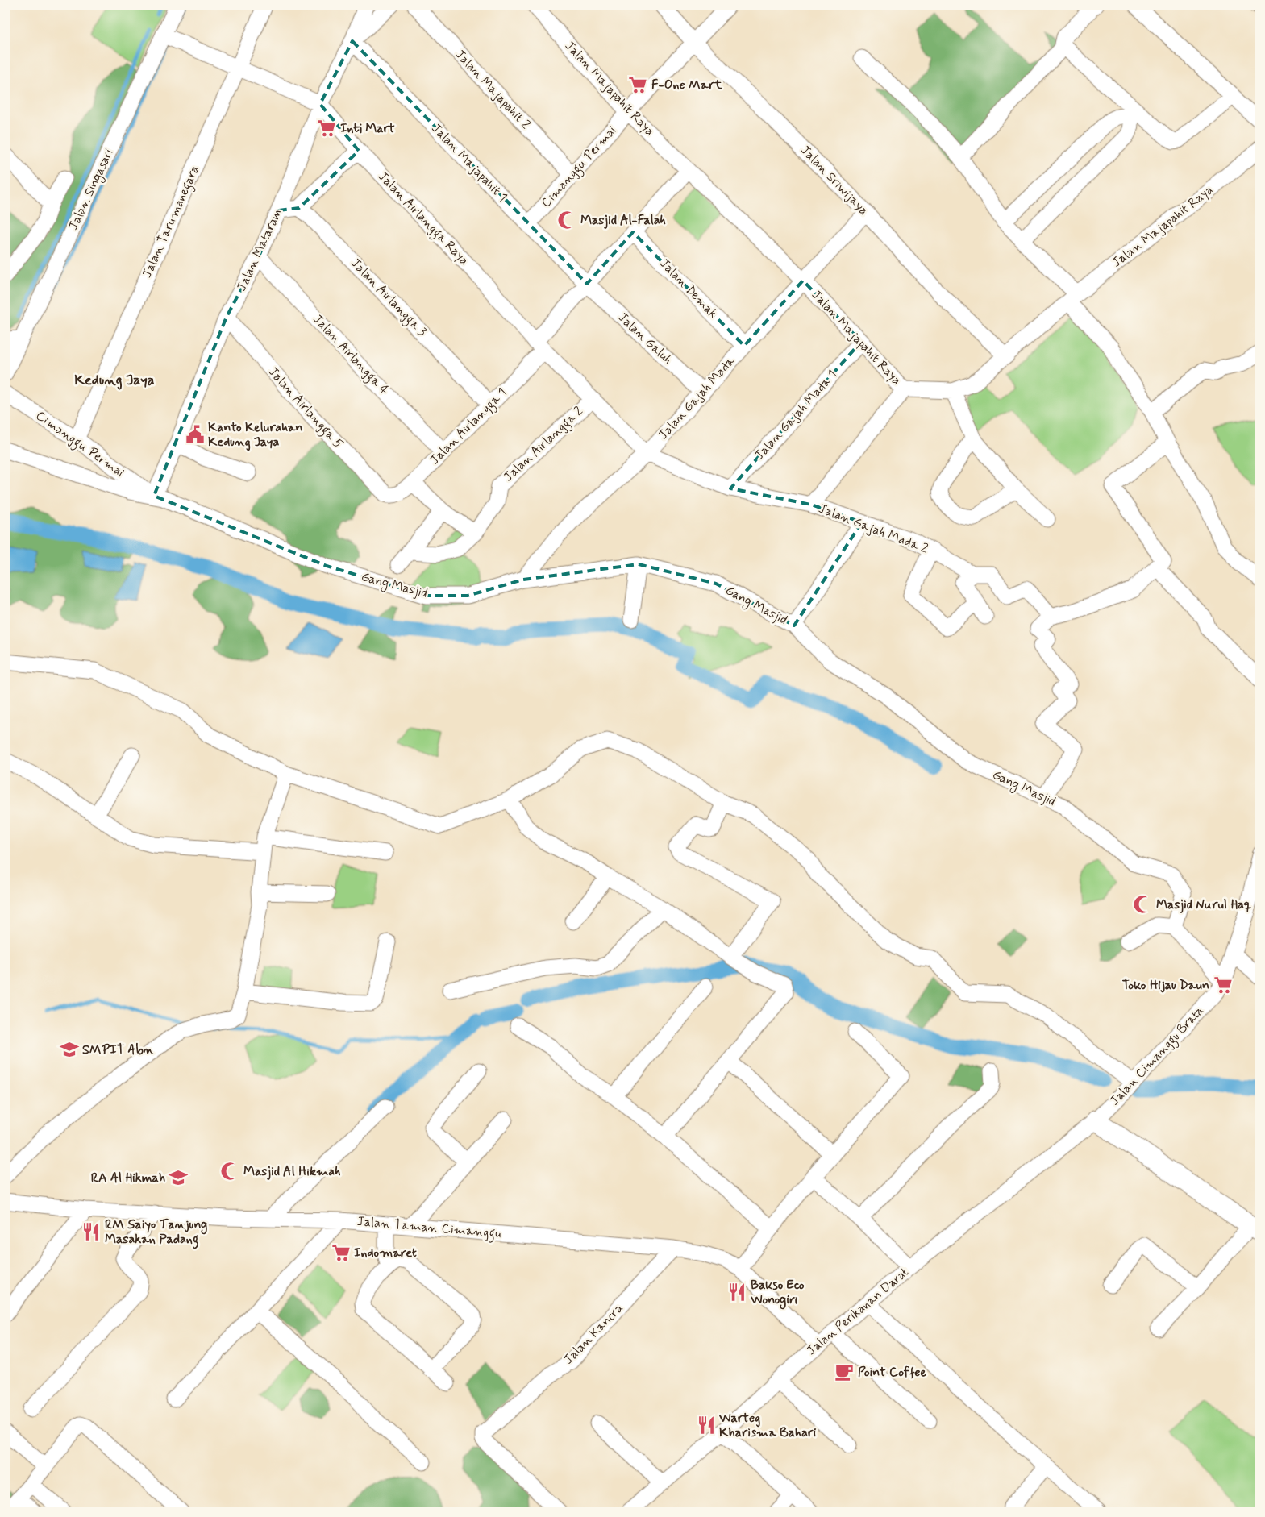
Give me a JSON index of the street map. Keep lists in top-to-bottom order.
{
  "streets": {
    "street": [
      "Jalan Majapahit Raya",
      "Jalan Majapahit 2",
      "Jalan Majapahit 1",
      "Cimanggu Permai",
      "Jalan Sriwijaya",
      "Jalan Singasari",
      "Jalan Airlangga Raya",
      "Jalan Tarumanegara",
      "Jalan Mataram",
      "Jalan Demak",
      "Jalan Airlangga 3",
      "Jalan Galuh",
      "Jalan Airlangga 4",
      "Jalan Gajah Mada",
      "Jalan Airlangga 5",
      "Jalan Gajah Mada 1",
      "Jalan Airlangga 1",
      "Jalan Airlangga 2",
      "Jalan Gajah Mada 2",
      "Gang Masjid",
      "Jalan Cimanggu Brata",
      "Jalan Taman Cimanggu",
      "Jalan Perikanan Darat",
      "Jalan Kancra"
    ]
  },
  "crossings": [
    ["Jalan Majapahit Raya", "Cimanggu Permai"],
    ["Jalan Majapahit Raya", "Jalan Sriwijaya"],
    ["Jalan Majapahit Raya", "Jalan Gajah Mada"],
    ["Jalan Majapahit Raya", "Jalan Gajah Mada 1"],
    ["Jalan Majapahit Raya", "Jalan Airlangga 1"],
    ["Jalan Majapahit Raya", "Jalan Gajah Mada 2"],
    ["Jalan Majapahit 2", "Cimanggu Permai"],
    ["Jalan Majapahit 1", "Cimanggu Permai"],
    ["Jalan Majapahit 1", "Jalan Mataram"],
    ["Jalan Majapahit 1", "Jalan Galuh"],
    ["Jalan Majapahit 1", "Jalan Airlangga 1"],
    ["Cimanggu Permai", "Jalan Sriwijaya"],
    ["Cimanggu Permai", "Jalan Tarumanegara"],
    ["Cimanggu Permai", "Jalan Mataram"],
    ["Cimanggu Permai", "Gang Masjid"],
    ["Jalan Sriwijaya", "Jalan Gajah Mada"],
    ["Jalan Singasari", "Jalan Airlangga Raya"],
    ["Jalan Airlangga Raya", "Jalan Tarumanegara"],
    ["Jalan Airlangga Raya", "Jalan Mataram"],
    ["Jalan Airlangga Raya", "Jalan Gajah Mada"],
    ["Jalan Airlangga Raya", "Jalan Airlangga 1"],
    ["Jalan Airlangga Raya", "Jalan Airlangga 2"],
    ["Jalan Airlangga Raya", "Jalan Gajah Mada 2"],
    ["Jalan Mataram", "Jalan Airlangga 4"],
    ["Jalan Mataram", "Jalan Airlangga 5"],
    ["Jalan Mataram", "Gang Masjid"],
    ["Jalan Demak", "Jalan Gajah Mada"],
    ["Jalan Demak", "Jalan Airlangga 1"],
    ["Jalan Airlangga 3", "Jalan Airlangga 1"],
    ["Jalan Galuh", "Jalan Gajah Mada"],
    ["Jalan Galuh", "Jalan Airlangga 1"],
    ["Jalan Airlangga 4", "Jalan Airlangga 1"],
    ["Jalan Gajah Mada", "Jalan Gajah Mada 2"],
    ["Jalan Gajah Mada", "Gang Masjid"],
    ["Jalan Airlangga 5", "Jalan Airlangga 1"],
    ["Jalan Gajah Mada 1", "Jalan Gajah Mada 2"],
    ["Jalan Cimanggu Brata", "Jalan Perikanan Darat"],
    ["Jalan Taman Cimanggu", "Jalan Perikanan Darat"],
    ["Jalan Taman Cimanggu", "Jalan Kancra"]
  ],
  "districts": ["Kedung Jaya"],
  "places": {
    "supermarket": [
      "F-One Mart",
      "Inti Mart",
      "Toko Hijau Daun",
      "Indomaret"
    ],
    "mosque": ["Masjid Al-Falah", "Masjid Nurul Haq", "Masjid Al Hikmah"],
    "public building": ["Kanto Kelurahan Kedung Jaya"],
    "school or university": ["SMPIT Abn", "RA Al Hikmah"],
    "restaurant": ["RM Saiyo Tanjung Masakan Padang", "Bakso Eco Wonogiri", "Warteg Kharisma Bahari"],
    "cafe": ["Point Coffee"]
  }
}
